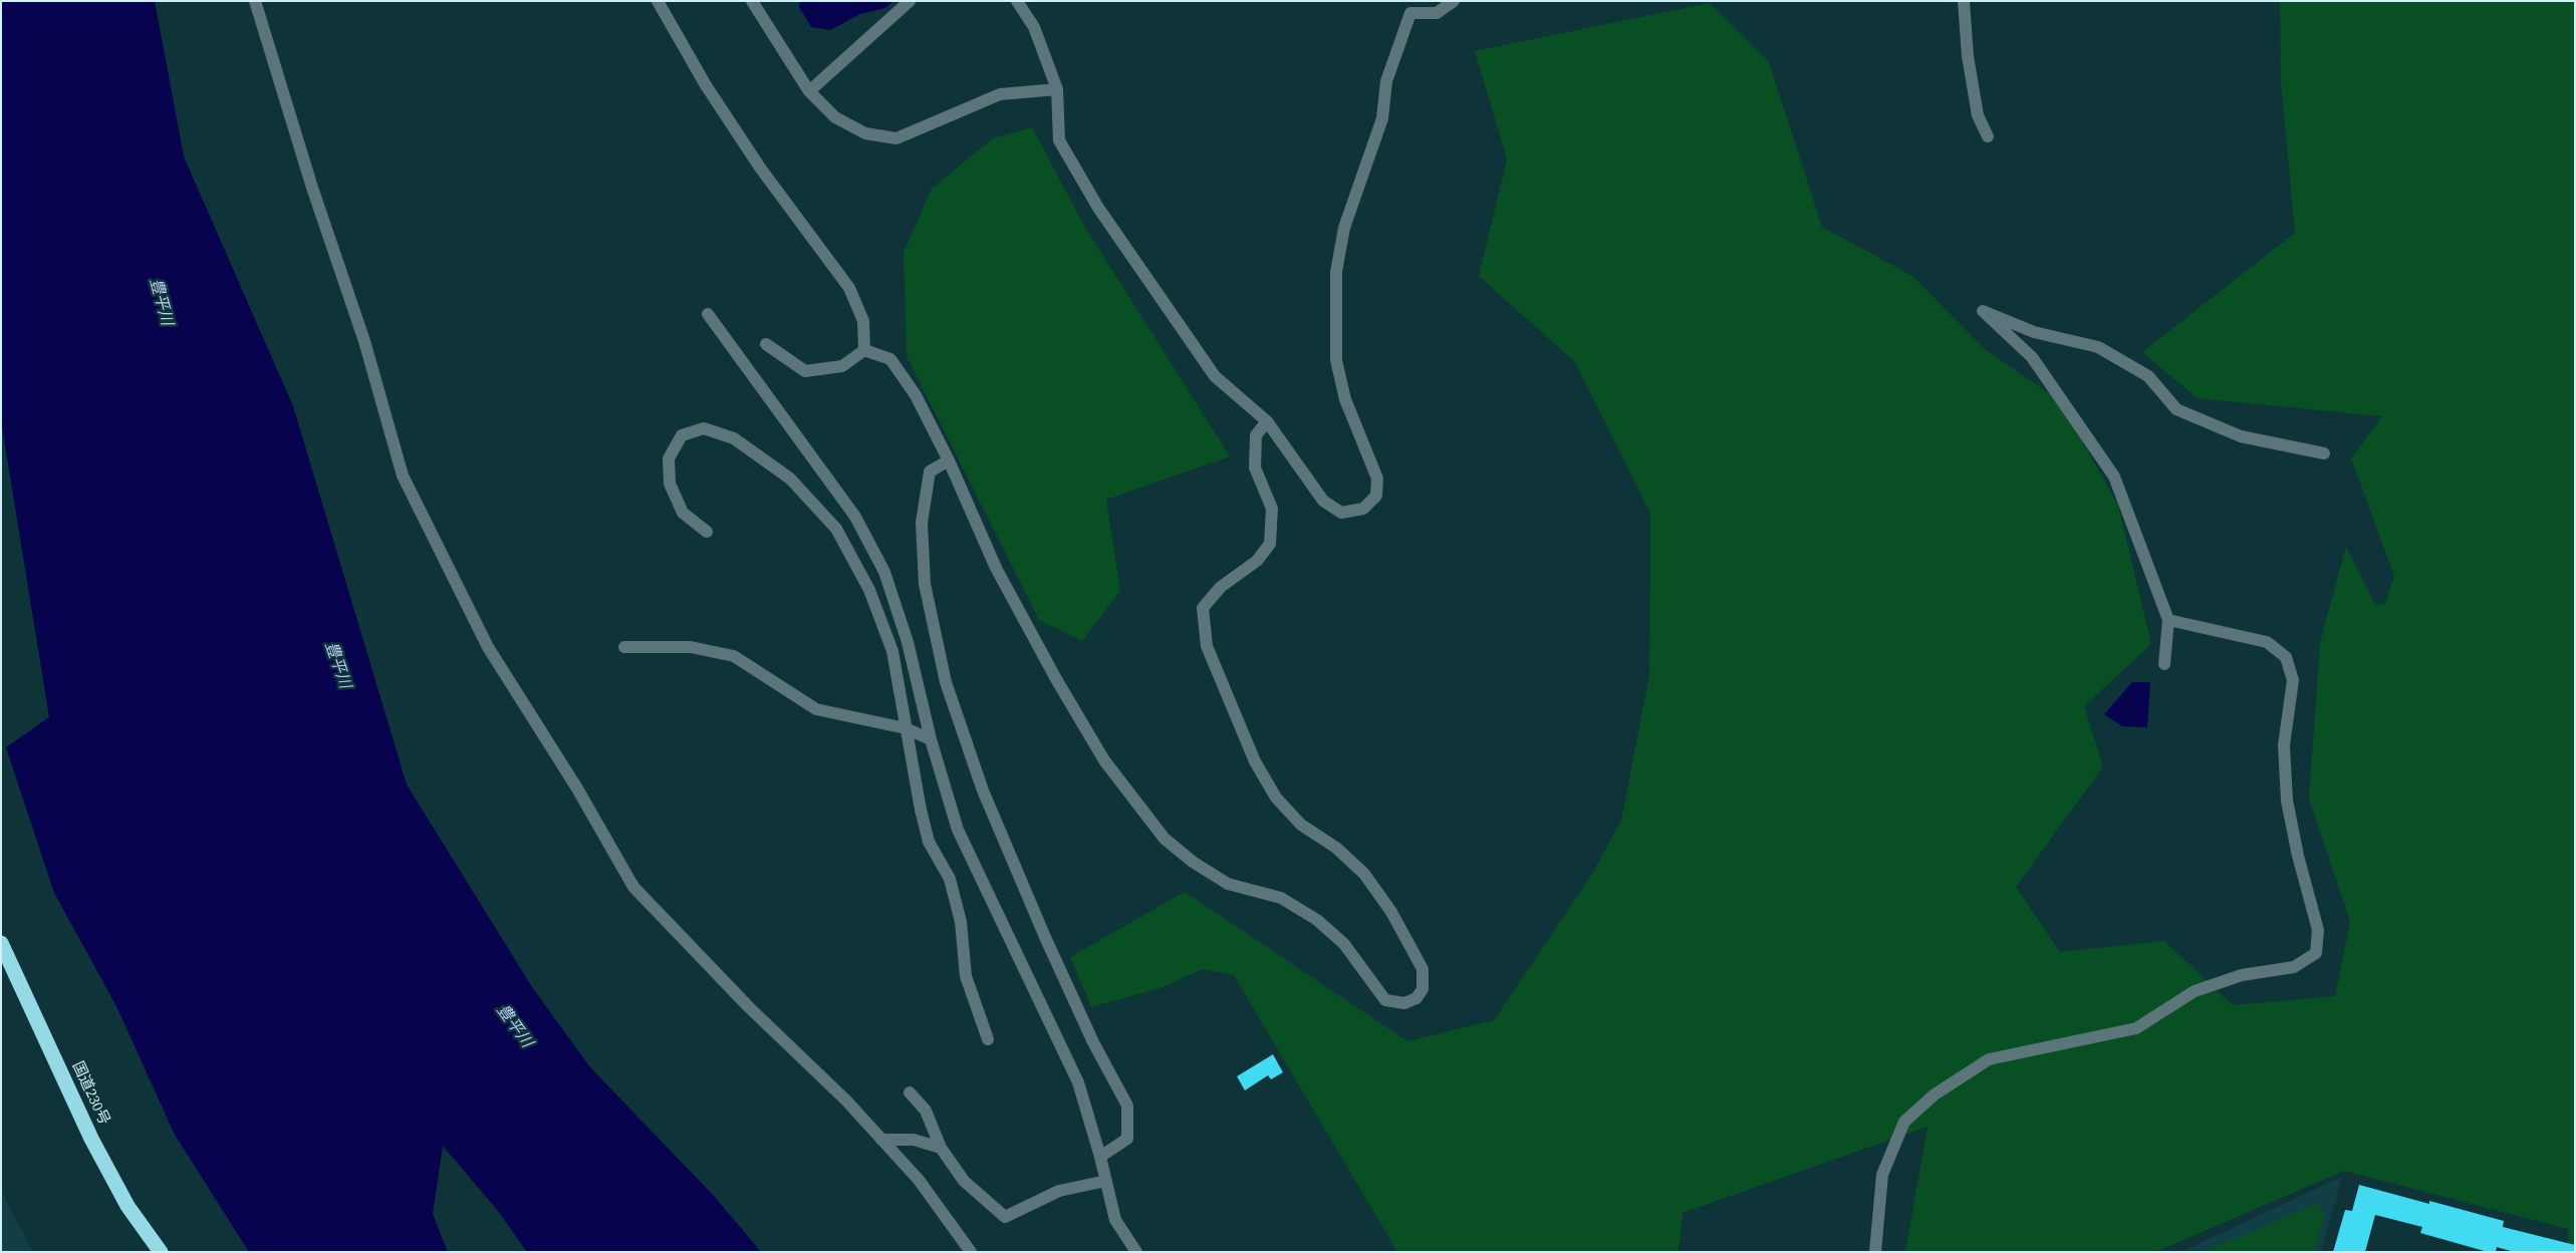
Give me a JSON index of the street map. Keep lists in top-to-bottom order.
{
  "streets": {
    "highway": ["国道230号"]
  },
  "water": ["豊平川"]
}
